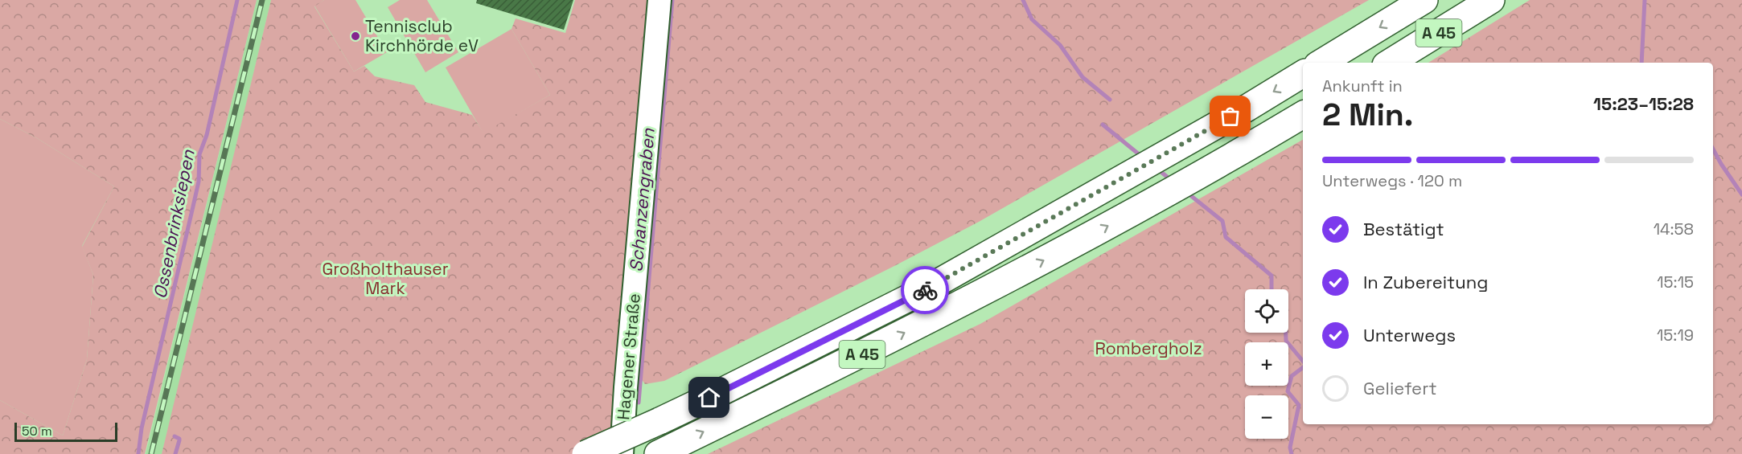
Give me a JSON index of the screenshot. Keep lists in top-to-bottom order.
{
  "streets": {
    "highway": ["A 45"],
    "main road": ["Hagener Straße"]
  },
  "water": ["Schanzengraben", "Ossenbrinksiepen"],
  "parks": ["Großholthauser Mark", "Rombergholz"],
  "places": ["Tennisclub Kirchhörde eV"],
  "scale_bar": "50 m",
  "page": {
    "heading": ["2 Min.", "Ankunft in", "15:23–15:28"],
    "bar": "Unterwegs · 120 m",
    "list": [
      ["Bestätigt", "14:58"],
      ["In Zubereitung", "15:15"],
      ["Unterwegs", "15:19"],
      "Geliefert"
    ],
    "map_buttons": ["+", "−"],
    "scale": "50 m"
  }
}
